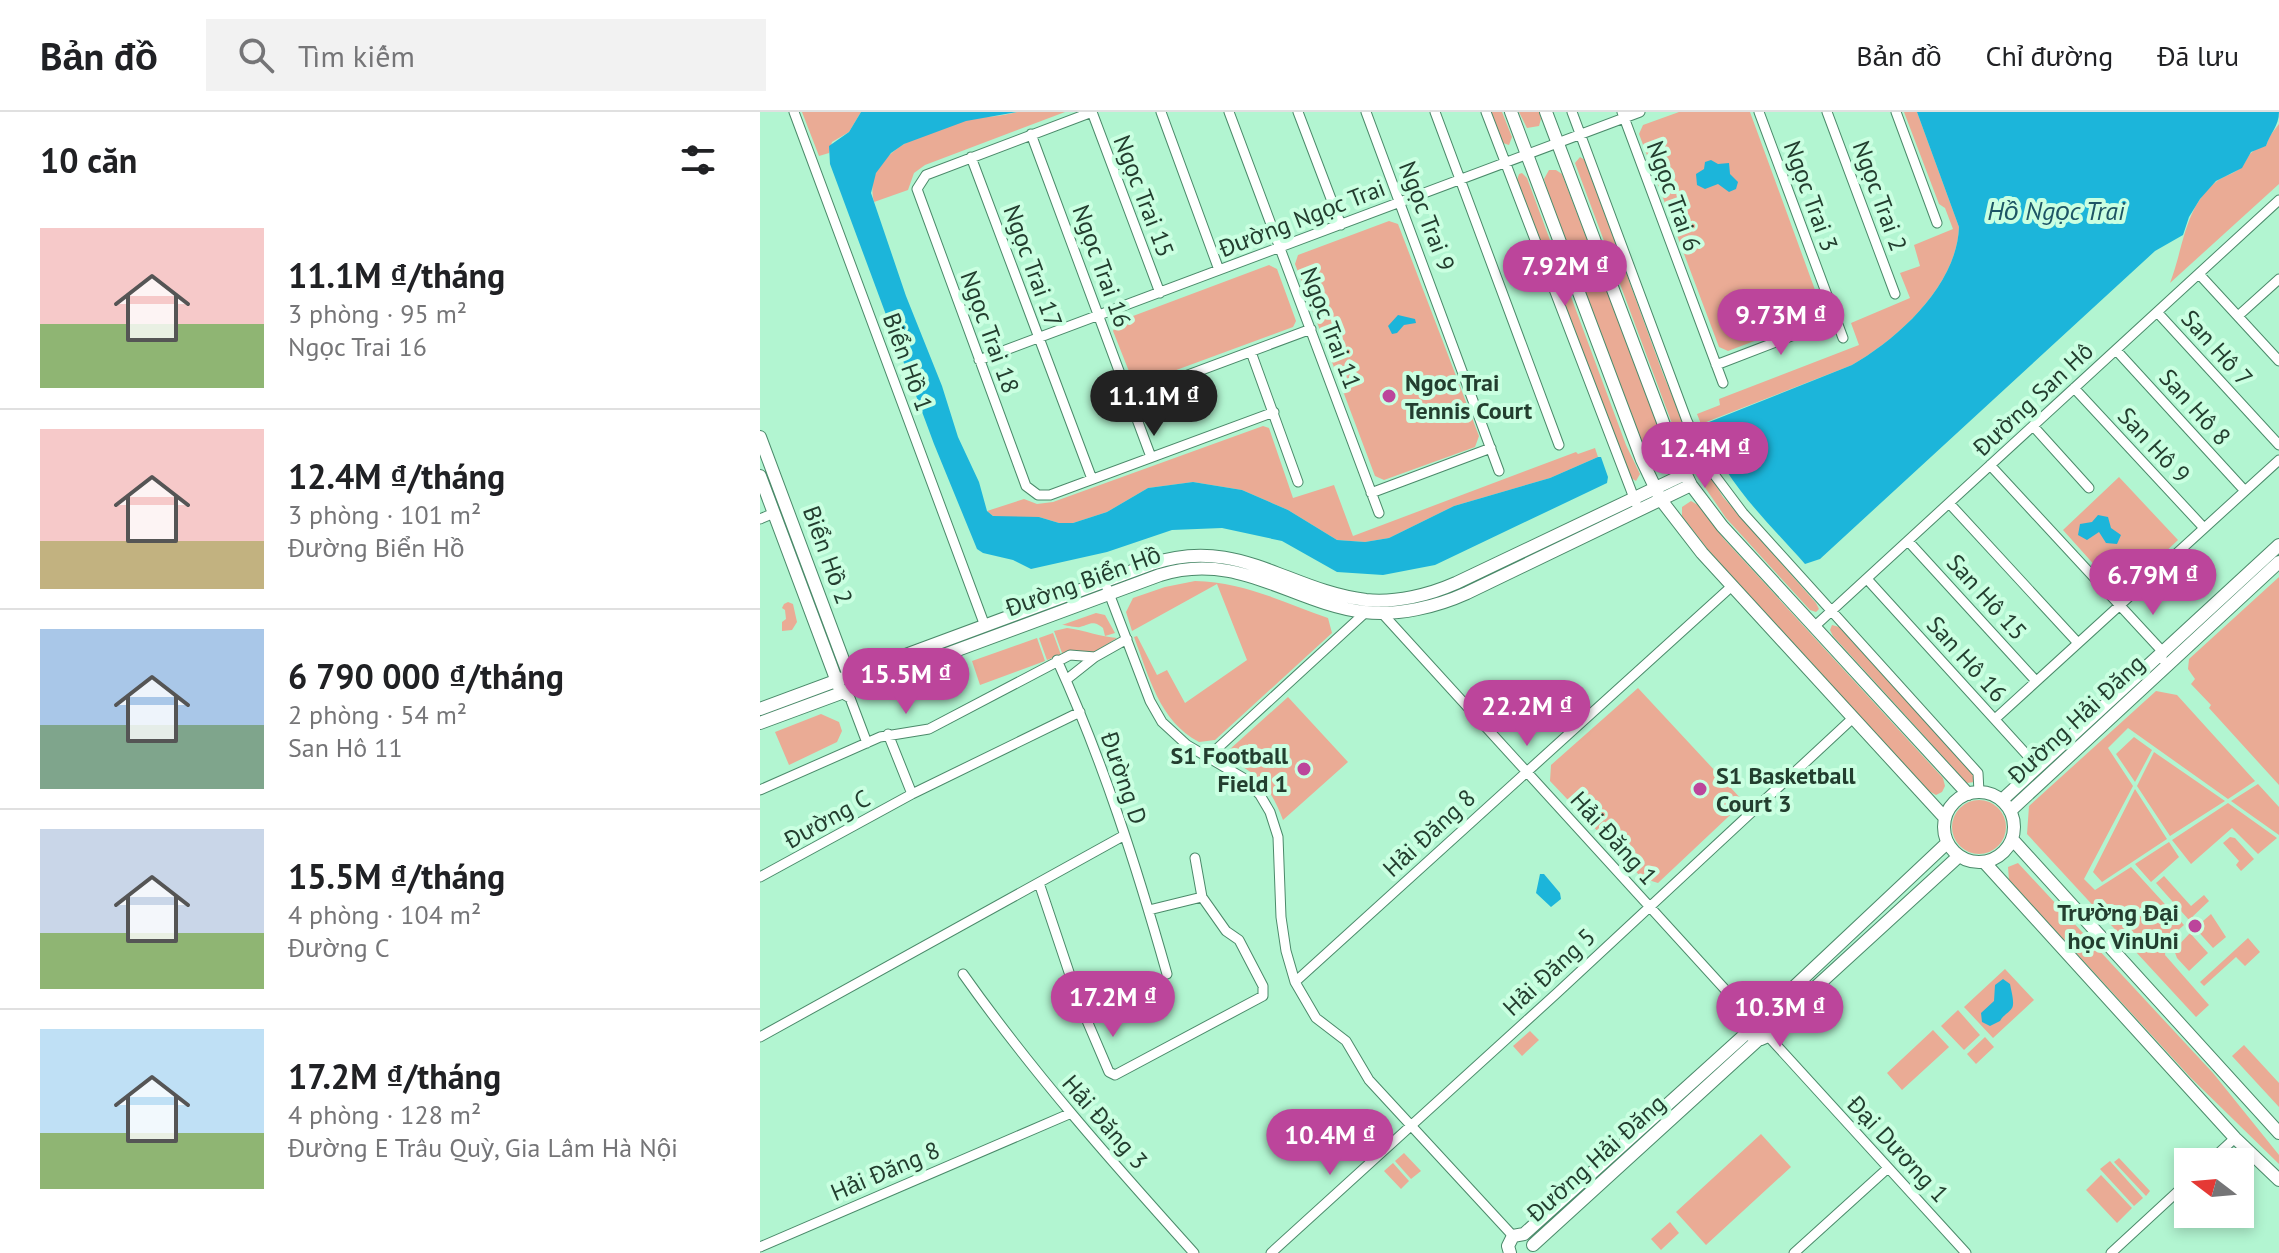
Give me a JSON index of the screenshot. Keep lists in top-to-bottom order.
{
  "streets": {
    "street": [
      "Ngọc Trai 15",
      "Ngọc Trai 6",
      "Ngọc Trai 3",
      "Ngọc Trai 2",
      "Ngọc Trai 9",
      "Đường Ngọc Trai",
      "Ngọc Trai 17",
      "Ngọc Trai 16",
      "Ngọc Trai 11",
      "Ngọc Trai 18",
      "San Hô 7",
      "Biển Hồ 1",
      "Đường San Hô",
      "San Hô 8",
      "San Hô 9",
      "Biển Hồ 2",
      "Đường Biển Hồ",
      "San Hô 15",
      "San Hô 16",
      "Đường Hải Đăng",
      "Đường D",
      "Đường C",
      "Hải Đăng 8",
      "Hải Đăng 1",
      "Hải Đăng 5",
      "Hải Đăng 3",
      "Đại Dương 1"
    ]
  },
  "crossings": [
    ["Ngọc Trai 15", "Đường Ngọc Trai"],
    ["Ngọc Trai 6", "Đường Ngọc Trai"],
    ["Ngọc Trai 9", "Đường Ngọc Trai"],
    ["Đường Ngọc Trai", "Ngọc Trai 17"],
    ["Đường Ngọc Trai", "Ngọc Trai 16"],
    ["Đường Ngọc Trai", "Ngọc Trai 11"],
    ["Đường Ngọc Trai", "Ngọc Trai 18"],
    ["Ngọc Trai 17", "Ngọc Trai 18"],
    ["San Hô 7", "Đường San Hô"],
    ["Biển Hồ 1", "Đường Biển Hồ"],
    ["Đường San Hô", "San Hô 8"],
    ["Đường San Hô", "San Hô 9"],
    ["Đường San Hô", "San Hô 15"],
    ["Đường San Hô", "San Hô 16"],
    ["Biển Hồ 2", "Đường Biển Hồ"],
    ["Đường Biển Hồ", "Hải Đăng 1"],
    ["San Hô 16", "Đường Hải Đăng"],
    ["Đường Hải Đăng", "Hải Đăng 1"],
    ["Đường Hải Đăng", "Đại Dương 1"],
    ["Đường D", "Đường C"],
    ["Hải Đăng 8", "Hải Đăng 1"],
    ["Hải Đăng 8", "Hải Đăng 3"],
    ["Hải Đăng 1", "Hải Đăng 5"],
    ["Hải Đăng 1", "Đại Dương 1"]
  ],
  "water": ["Hồ Ngọc Trai"],
  "places": [
    "Ngoc Trai Tennis Court",
    "S1 Football Field 1",
    "S1 Basketball Court 3",
    "Trường Đại học VinUni"
  ],
  "north": "left",
  "page": {
    "header": "Bản đồ",
    "search": "Tìm kiếm",
    "nav": ["Bản đồ", "Chỉ đường", "Đã lưu"],
    "heading": "10 căn",
    "list": [
      {
        "name": "11.1M ₫/tháng",
        "note": "3 phòng · 95 m² · Ngọc Trai 16"
      },
      {
        "name": "12.4M ₫/tháng",
        "note": "3 phòng · 101 m² · Đường Biển Hồ"
      },
      {
        "name": "6 790 000 ₫/tháng",
        "note": "2 phòng · 54 m² · San Hô 11"
      },
      {
        "name": "15.5M ₫/tháng",
        "note": "4 phòng · 104 m² · Đường C"
      },
      {
        "name": "17.2M ₫/tháng",
        "note": "4 phòng · 128 m² · Đường E Trâu Quỳ, Gia Lâm Hà Nội"
      }
    ],
    "price": [
      "7.92M ₫",
      "9.73M ₫",
      "11.1M ₫",
      "12.4M ₫",
      "6.79M ₫",
      "15.5M ₫",
      "22.2M ₫",
      "17.2M ₫",
      "10.3M ₫",
      "10.4M ₫"
    ]
  }
}
